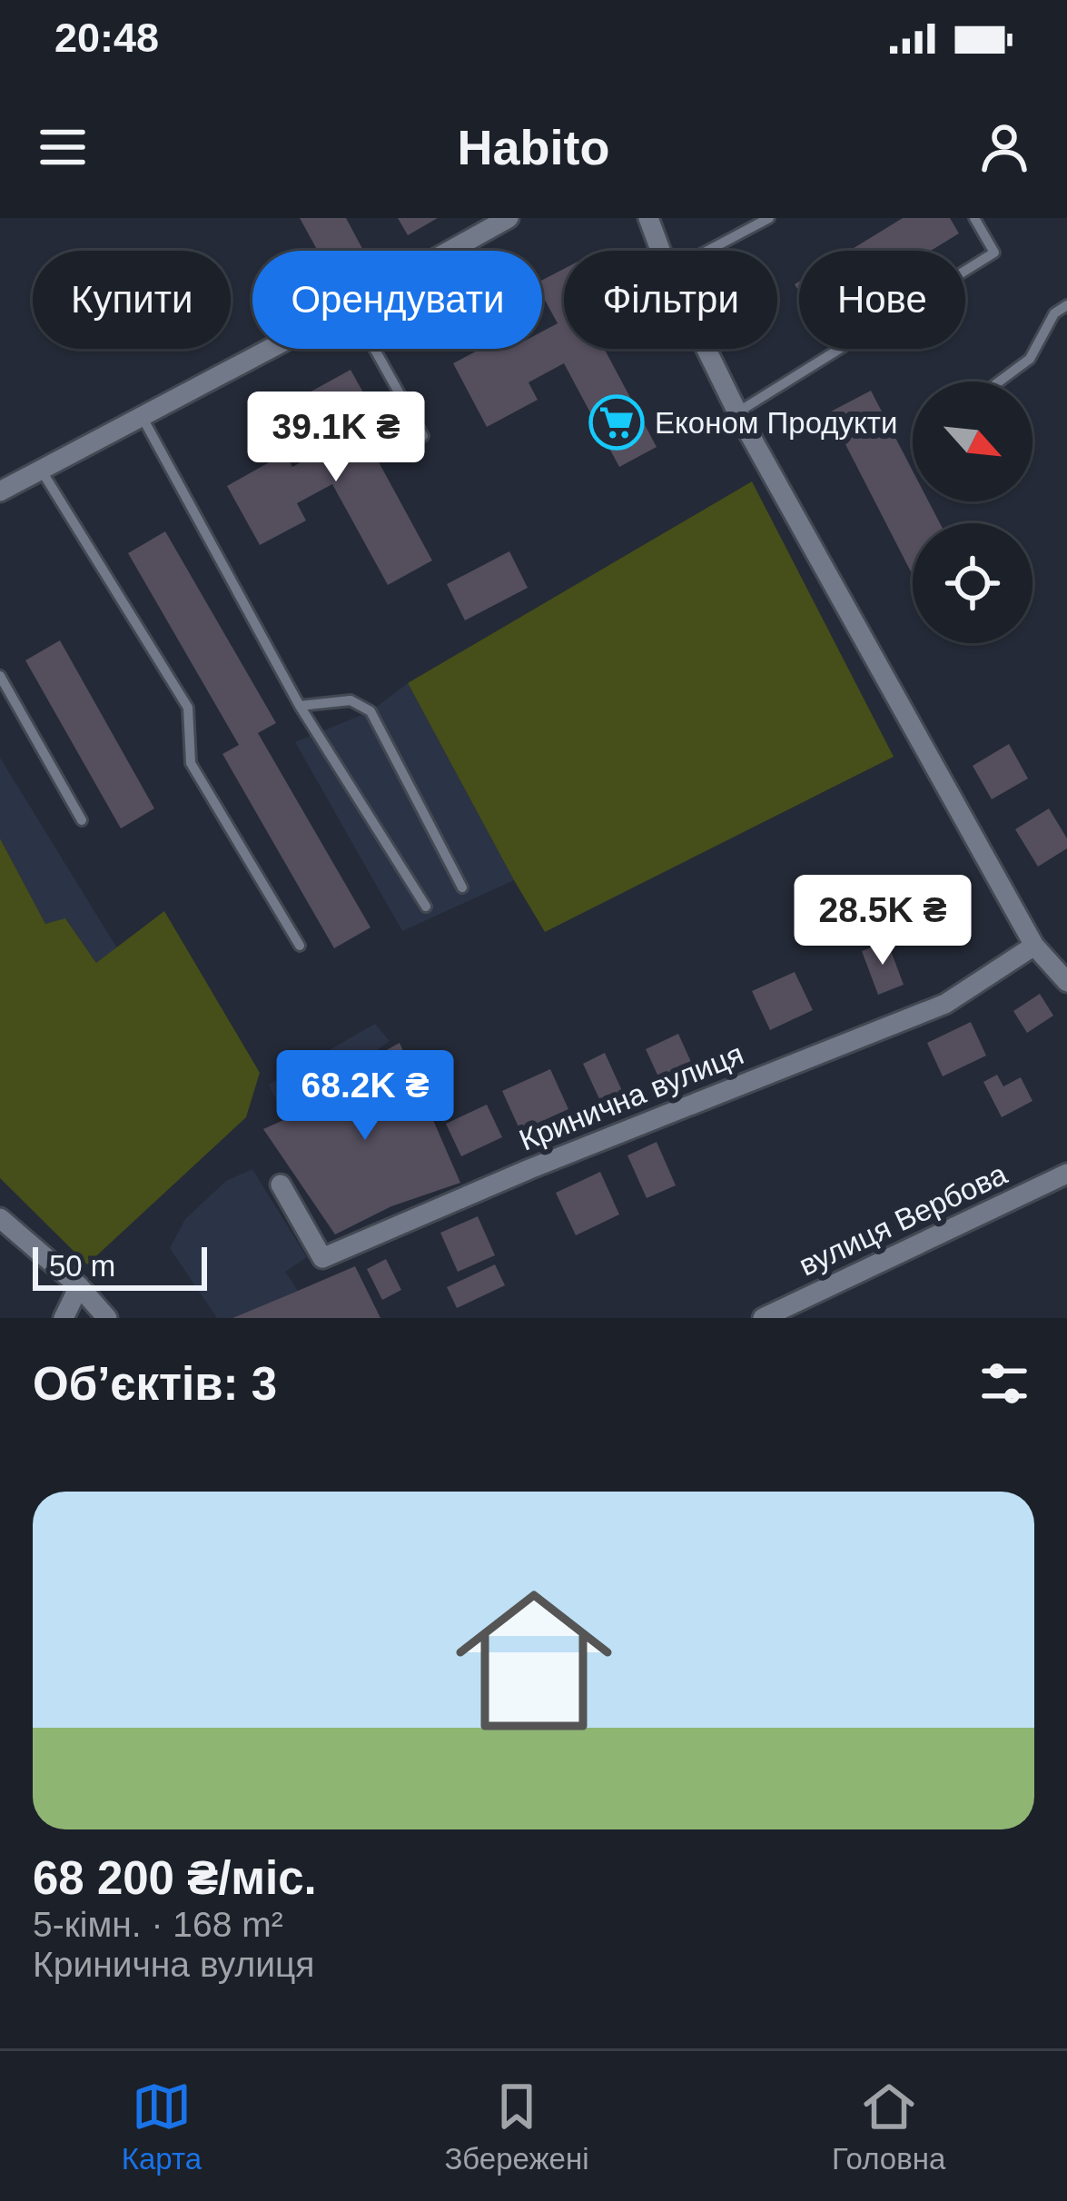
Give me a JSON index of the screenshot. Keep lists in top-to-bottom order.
{
  "streets": {
    "street": ["Кринична вулиця", "вулиця Вербова"]
  },
  "places": {
    "supermarket": ["Економ Продукти"]
  },
  "scale_bar": "50 m",
  "north": "bottom right",
  "page": {
    "status": "20:48",
    "header": "Habito",
    "chip": [
      "Купити",
      "Орендувати",
      "Фільтри",
      "Нове"
    ],
    "price": ["39.1K ₴", "28.5K ₴", "68.2K ₴"],
    "scale": "50 m",
    "heading": "Об’єктів: 3",
    "list": [
      {
        "name": "68 200 ₴/міс.",
        "note": "5-кімн. · 168 m² · Кринична вулиця"
      }
    ],
    "tabs": ["Карта", "Збережені", "Головна"]
  }
}
